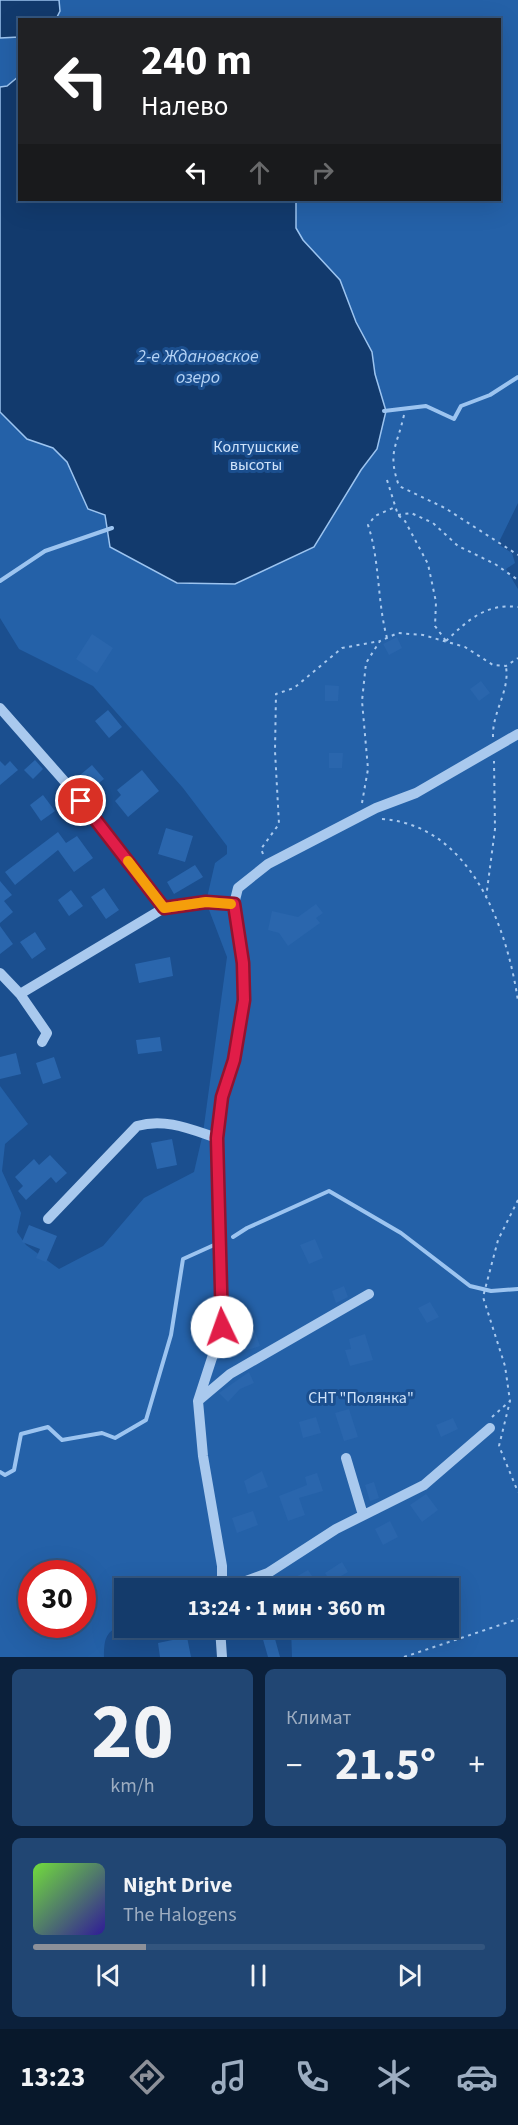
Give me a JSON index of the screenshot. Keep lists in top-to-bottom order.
{
  "water": ["2-е Ждановское озеро"],
  "parks": ["Колтушские высоты", "СНТ \"Полянка\""],
  "page": {
    "turn": ["240 m", "Налево"],
    "limit": "30",
    "trip": "13:24 · 1 мин · 360 m",
    "tile": [
      ["20", "km/h"],
      "Климат"
    ],
    "heat": ["−", "21.5°", "+"],
    "song": ["Night Drive", "The Halogens"],
    "tabs": "13:23"
  }
}
